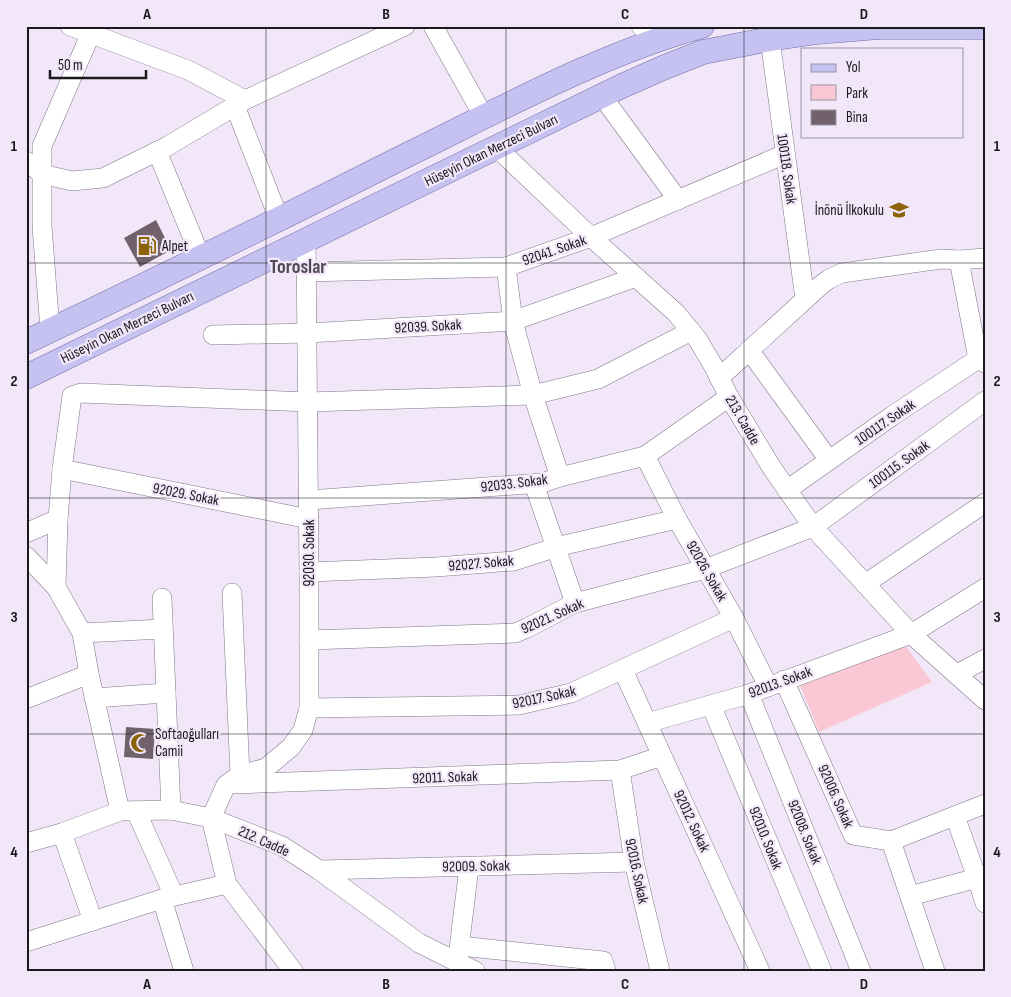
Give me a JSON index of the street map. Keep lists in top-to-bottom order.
{
  "streets": {
    "main road": ["Hüseyin Okan Merzeci Bulvarı"],
    "street": [
      "100118. Sokak",
      "92041. Sokak",
      "92039. Sokak",
      "213. Cadde",
      "100117. Sokak",
      "100115. Sokak",
      "92033. Sokak",
      "92029. Sokak",
      "92030. Sokak",
      "92027. Sokak",
      "92026. Sokak",
      "92021. Sokak",
      "92013. Sokak",
      "92017. Sokak",
      "92011. Sokak",
      "92006. Sokak",
      "92012. Sokak",
      "92008. Sokak",
      "92010. Sokak",
      "212. Cadde",
      "92009. Sokak",
      "92016. Sokak"
    ]
  },
  "crossings": [
    ["Hüseyin Okan Merzeci Bulvarı", "100118. Sokak"],
    ["Hüseyin Okan Merzeci Bulvarı", "213. Cadde"],
    ["Hüseyin Okan Merzeci Bulvarı", "92030. Sokak"],
    ["100118. Sokak", "92041. Sokak"],
    ["92041. Sokak", "213. Cadde"],
    ["92041. Sokak", "92030. Sokak"],
    ["92039. Sokak", "213. Cadde"],
    ["92039. Sokak", "92030. Sokak"],
    ["213. Cadde", "100117. Sokak"],
    ["213. Cadde", "100115. Sokak"],
    ["213. Cadde", "92033. Sokak"],
    ["213. Cadde", "92021. Sokak"],
    ["213. Cadde", "92013. Sokak"],
    ["100115. Sokak", "92021. Sokak"],
    ["92033. Sokak", "92030. Sokak"],
    ["92033. Sokak", "92026. Sokak"],
    ["92029. Sokak", "92030. Sokak"],
    ["92030. Sokak", "92027. Sokak"],
    ["92030. Sokak", "92021. Sokak"],
    ["92030. Sokak", "92017. Sokak"],
    ["92030. Sokak", "92011. Sokak"],
    ["92027. Sokak", "92026. Sokak"],
    ["92026. Sokak", "92021. Sokak"],
    ["92026. Sokak", "92013. Sokak"],
    ["92026. Sokak", "92017. Sokak"],
    ["92026. Sokak", "92006. Sokak"],
    ["92013. Sokak", "92006. Sokak"],
    ["92013. Sokak", "92012. Sokak"],
    ["92013. Sokak", "92008. Sokak"],
    ["92013. Sokak", "92010. Sokak"],
    ["92017. Sokak", "92012. Sokak"],
    ["92011. Sokak", "92012. Sokak"],
    ["92011. Sokak", "92016. Sokak"],
    ["212. Cadde", "92009. Sokak"],
    ["92009. Sokak", "92016. Sokak"]
  ],
  "districts": ["Toroslar"],
  "places": {
    "school or university": ["İnönü İlkokulu"],
    "fuel station": ["Alpet"],
    "mosque": ["Softaoğulları Camii"]
  },
  "legend": ["Yol", "Park", "Bina"],
  "scale_bar": "50 m",
  "grid": {
    "columns": [
      "A",
      "B",
      "C",
      "D"
    ],
    "rows": [
      "1",
      "2",
      "3",
      "4"
    ]
  }
}
